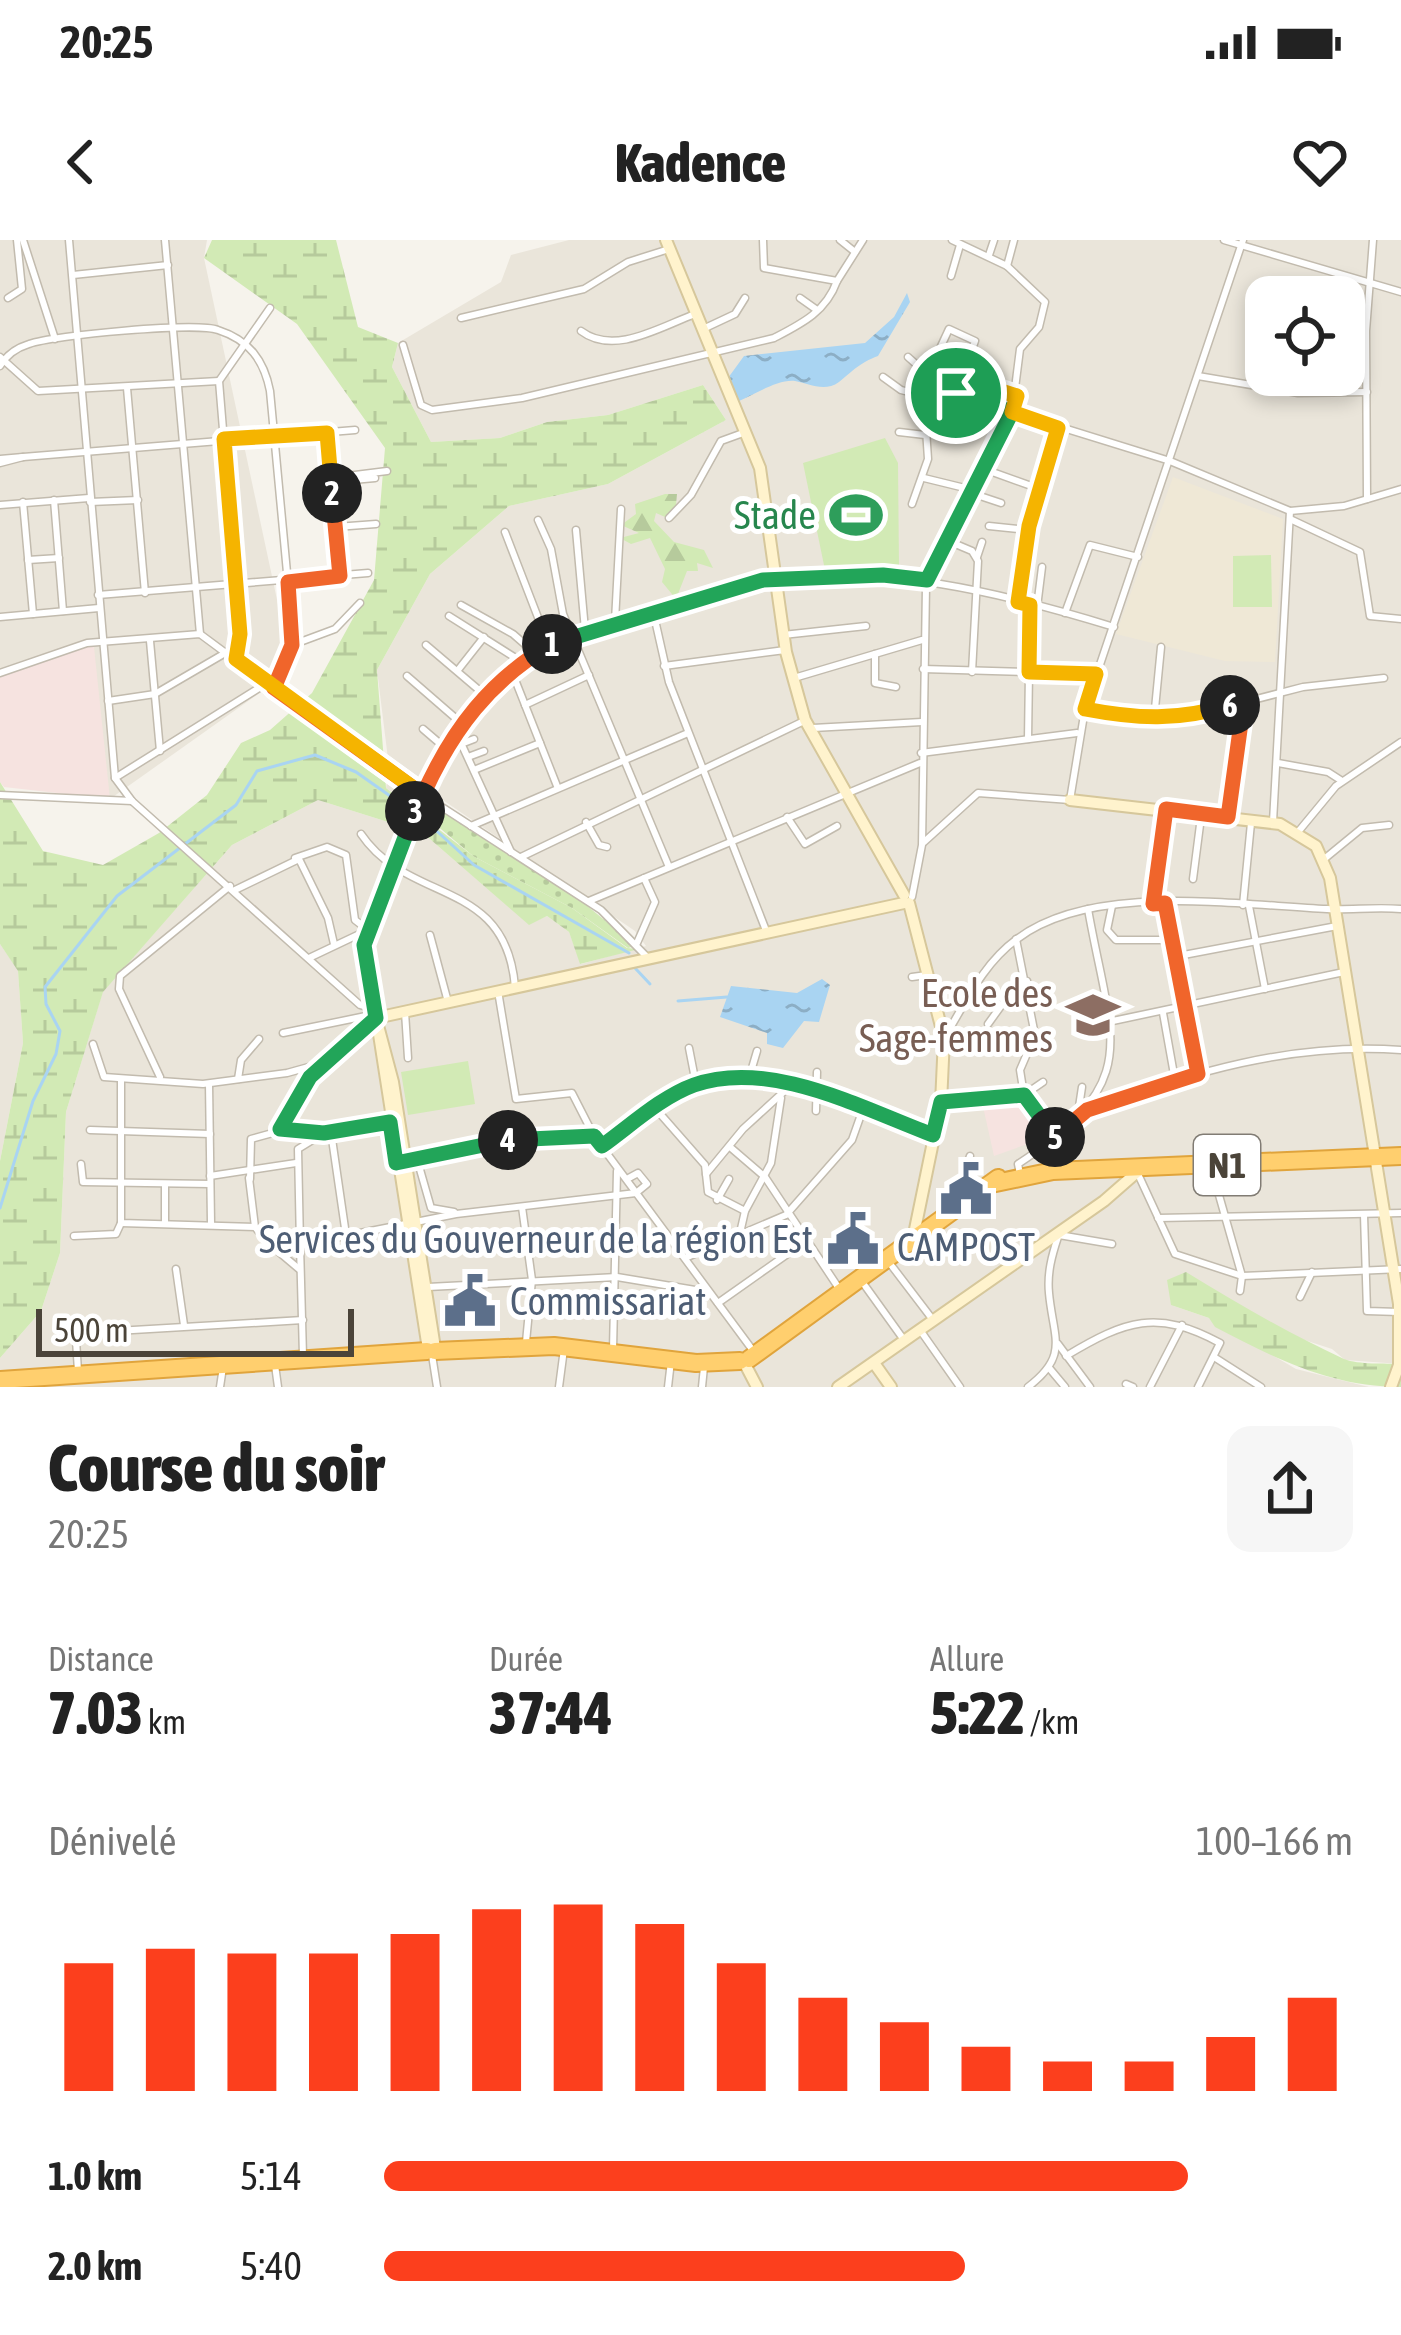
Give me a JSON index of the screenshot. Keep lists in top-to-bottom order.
{
  "streets": {
    "highway": ["N1"]
  },
  "places": {
    "sports": ["Stade"],
    "school or university": ["Ecole des Sage-femmes"],
    "public building": ["CAMPOST", "Services du Gouverneur de la région Est", "Commissariat"]
  },
  "scale_bar": "500 m",
  "page": {
    "status": "20:25",
    "header": "Kadence",
    "pins": [
      "2",
      "1",
      "6",
      "3",
      "5",
      "4"
    ],
    "scale": "500 m",
    "heading": ["Course du soir", "20:25"],
    "stats": [
      ["Distance", "7.03 km"],
      ["Durée", "37:44"],
      ["Allure", "5:22 /km"]
    ],
    "chart": ["Dénivelé", "100–166 m"],
    "list": [
      {
        "name": "1.0 km",
        "note": "5:14"
      },
      {
        "name": "2.0 km",
        "note": "5:40"
      }
    ]
  }
}
